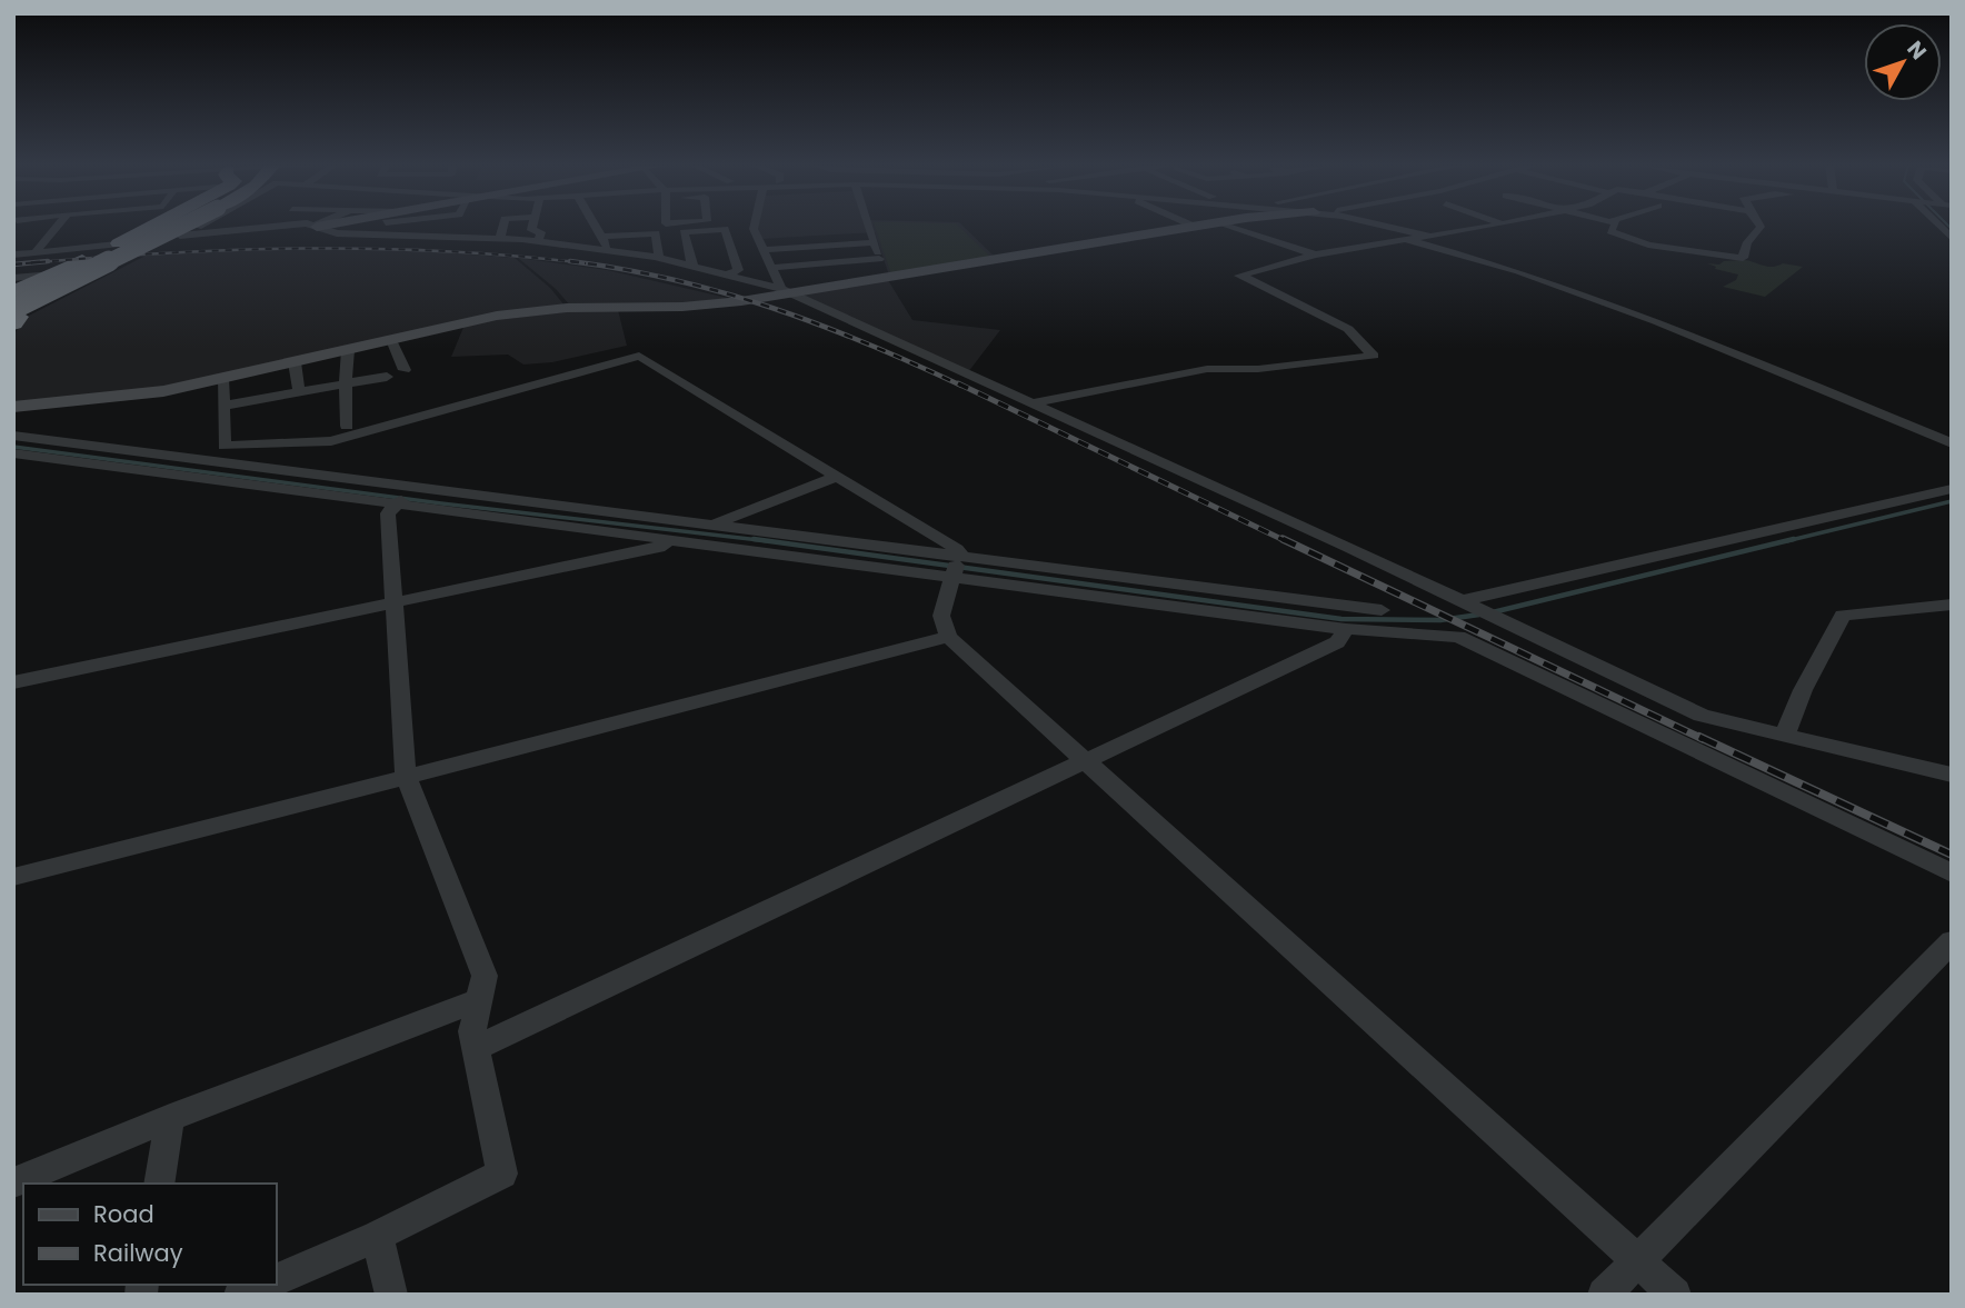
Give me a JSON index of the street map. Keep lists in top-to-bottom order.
{
  "legend": ["Road", "Railway"],
  "north": "top right"
}
